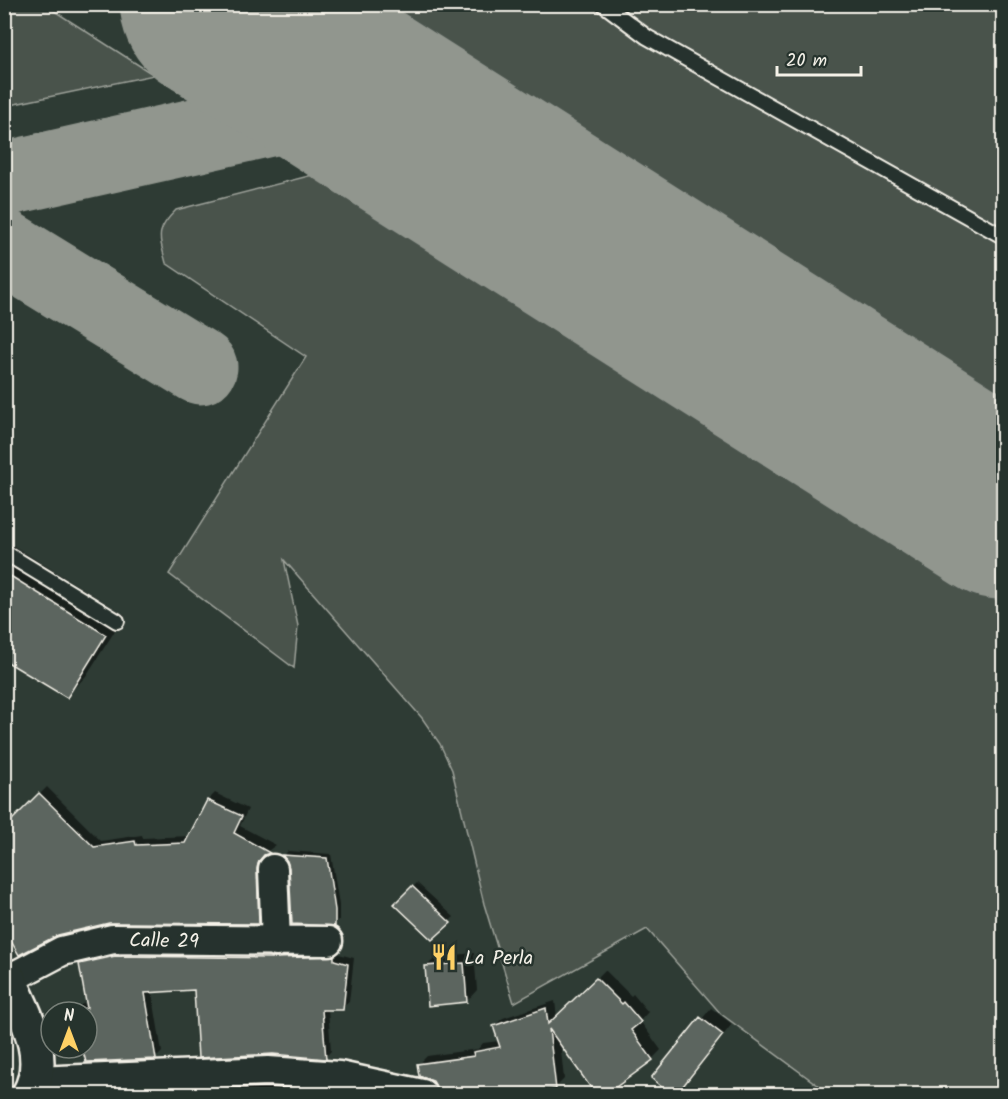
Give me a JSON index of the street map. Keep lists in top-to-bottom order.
{
  "streets": {
    "street": ["Calle 29"]
  },
  "places": {
    "restaurant": ["La Perla"]
  },
  "scale_bar": "20 m",
  "north": "top"
}
